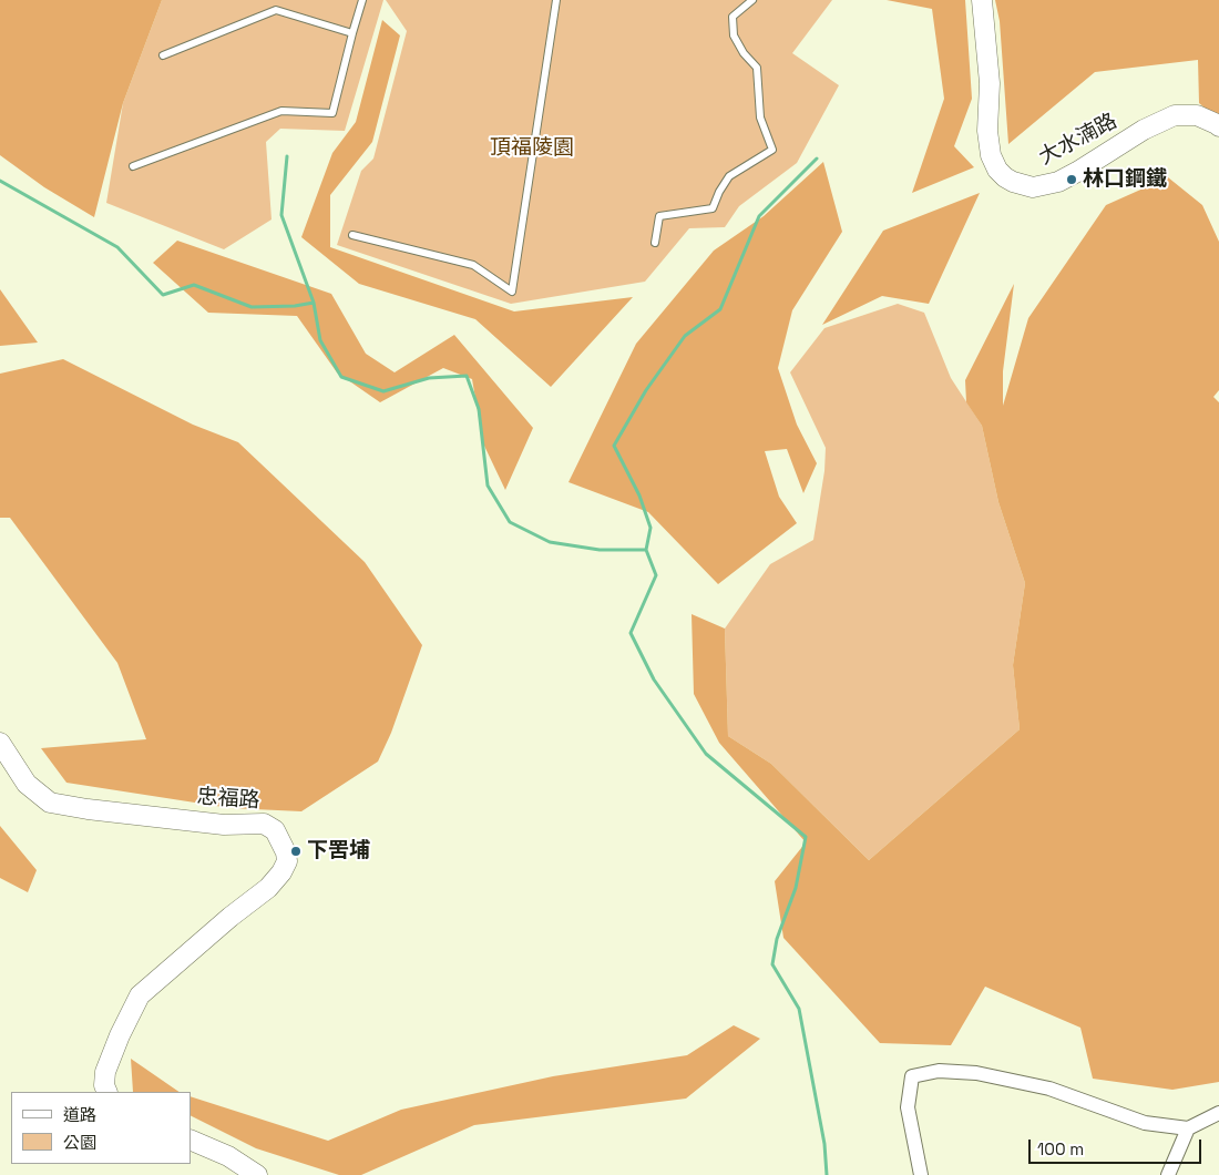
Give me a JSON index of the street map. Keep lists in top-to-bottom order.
{
  "streets": {
    "street": ["大水湳路", "忠福路"]
  },
  "parks": ["頂福陵園"],
  "places": ["林口鋼鐵", "下罟埔"],
  "legend": ["道路", "公園"],
  "scale_bar": "100 m"
}
